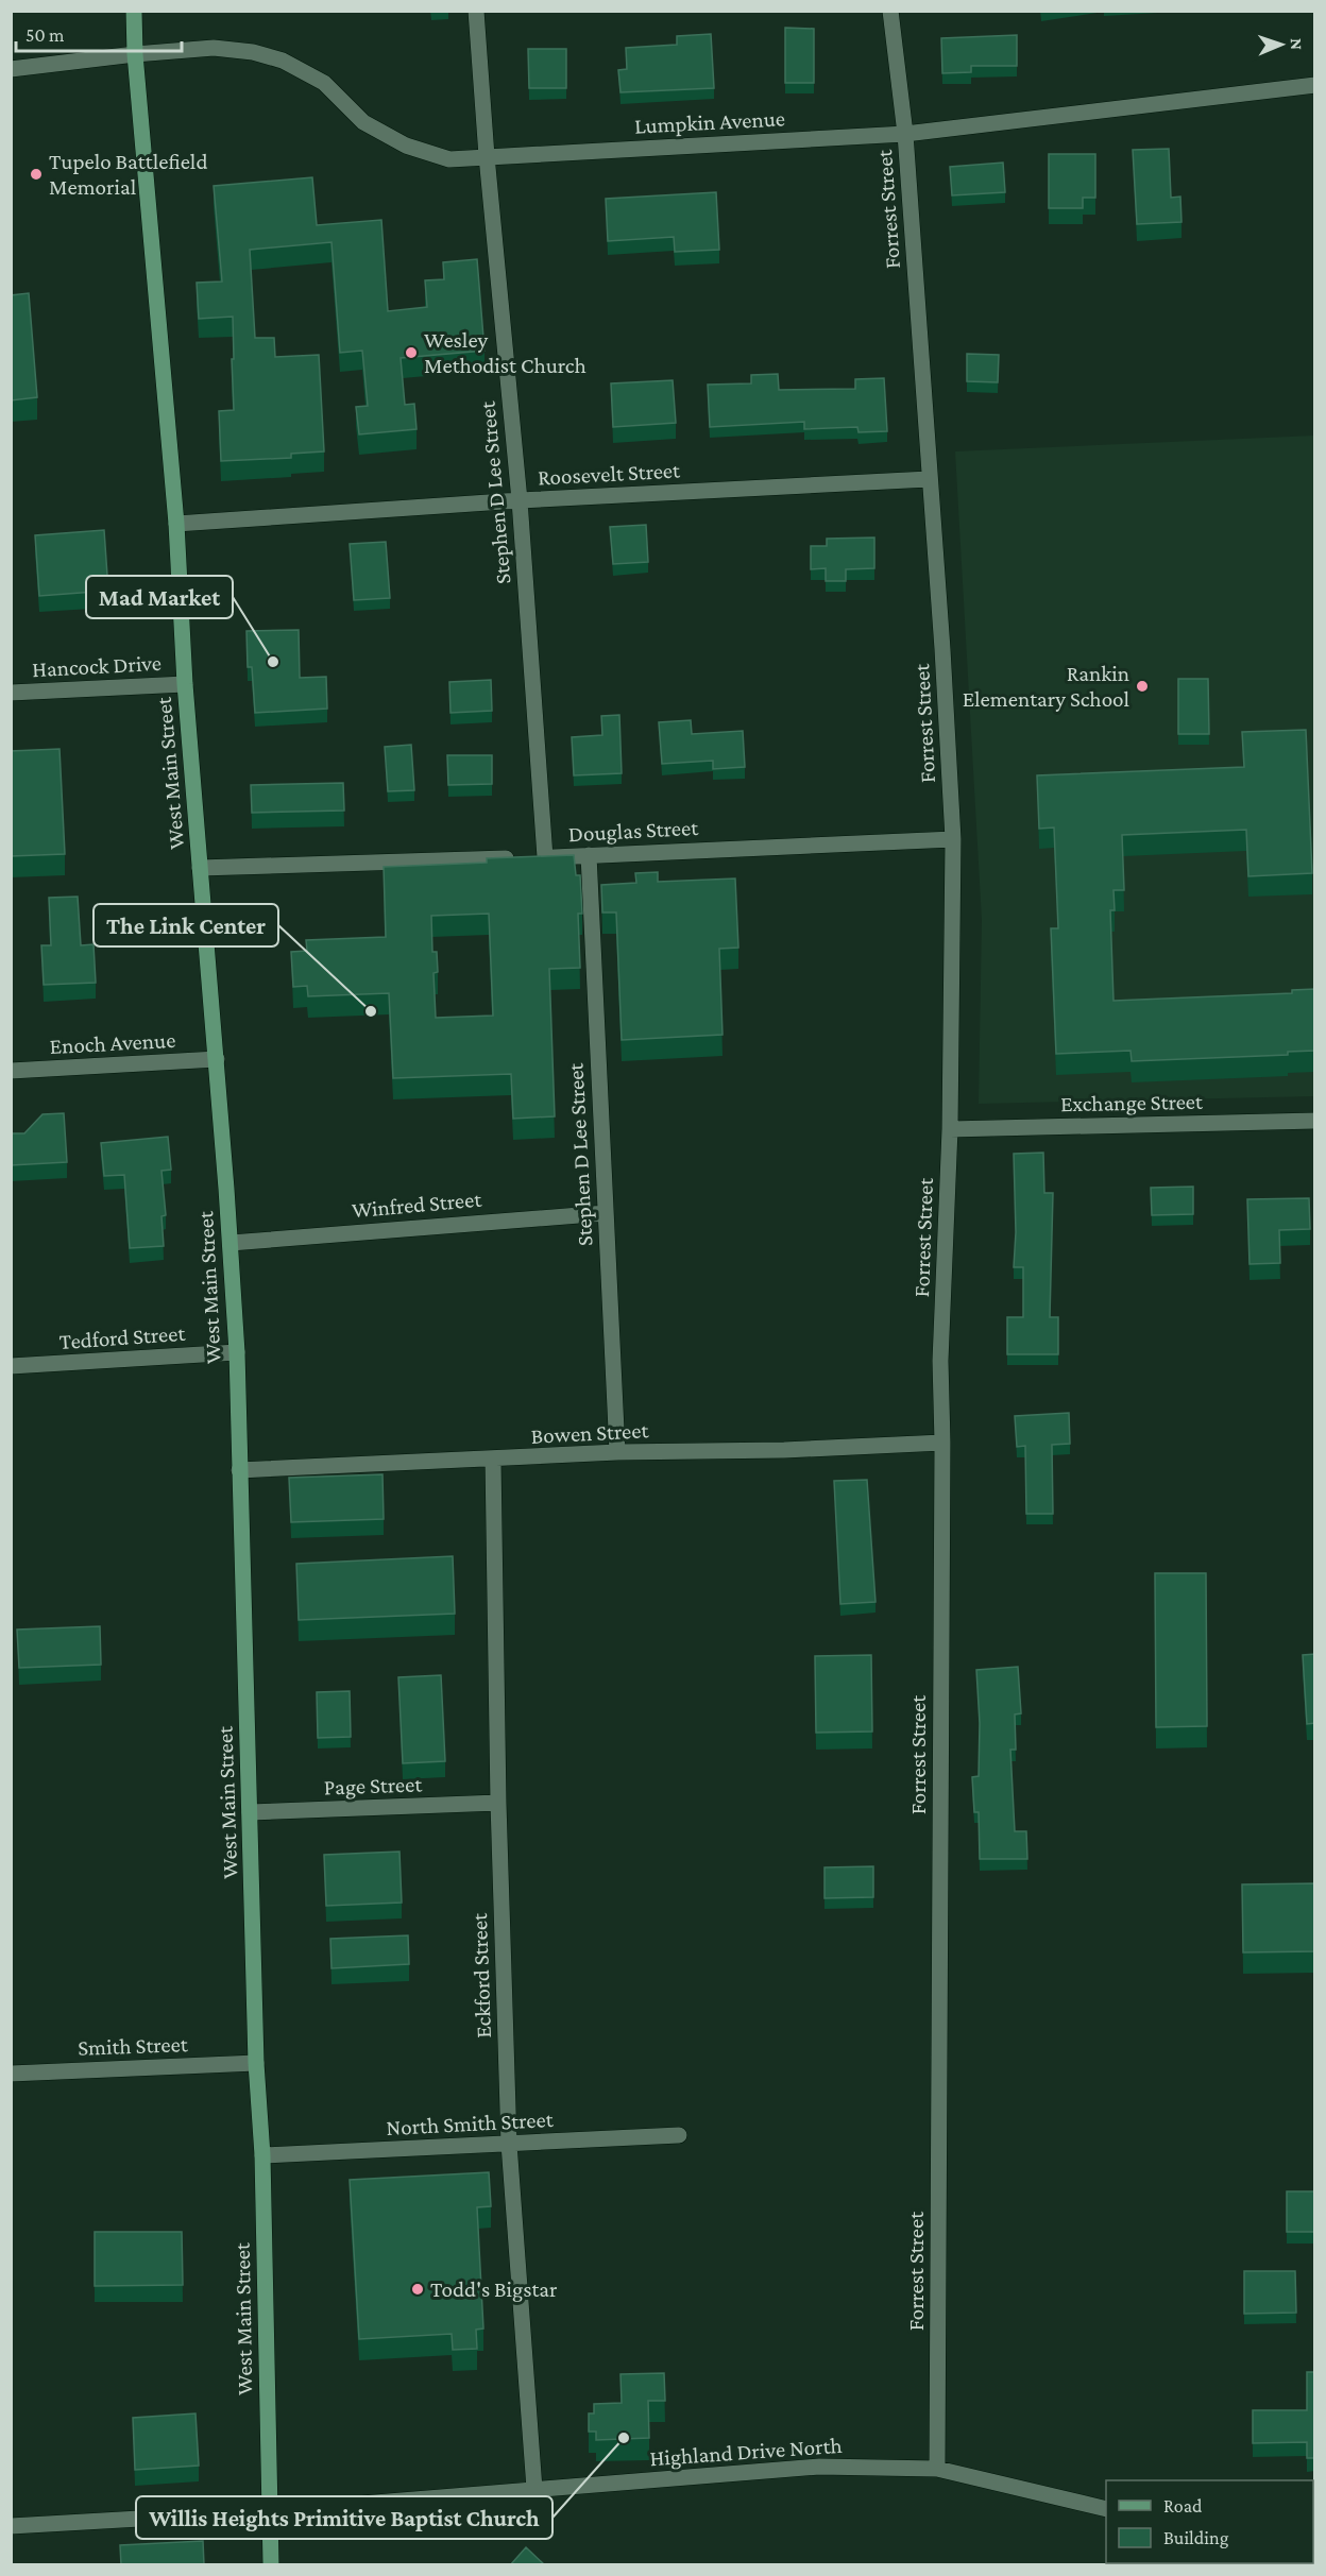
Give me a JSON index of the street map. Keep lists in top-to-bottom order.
{
  "streets": {
    "main road": ["West Main Street"],
    "street": [
      "Lumpkin Avenue",
      "Forrest Street",
      "Roosevelt Street",
      "Stephen D Lee Street",
      "Hancock Drive",
      "Douglas Street",
      "Enoch Avenue",
      "Exchange Street",
      "Winfred Street",
      "Tedford Street",
      "Bowen Street",
      "Page Street",
      "Eckford Street",
      "Smith Street",
      "North Smith Street",
      "Highland Drive North"
    ]
  },
  "crossings": [
    ["Lumpkin Avenue", "Forrest Street"],
    ["Lumpkin Avenue", "Stephen D Lee Street"],
    ["Lumpkin Avenue", "West Main Street"],
    ["Forrest Street", "Roosevelt Street"],
    ["Forrest Street", "Douglas Street"],
    ["Forrest Street", "Exchange Street"],
    ["Forrest Street", "Bowen Street"],
    ["Forrest Street", "Highland Drive North"],
    ["Roosevelt Street", "Stephen D Lee Street"],
    ["Roosevelt Street", "West Main Street"],
    ["Stephen D Lee Street", "Douglas Street"],
    ["Stephen D Lee Street", "Winfred Street"],
    ["Stephen D Lee Street", "Bowen Street"],
    ["Hancock Drive", "West Main Street"],
    ["West Main Street", "Douglas Street"],
    ["West Main Street", "Enoch Avenue"],
    ["West Main Street", "Winfred Street"],
    ["West Main Street", "Tedford Street"],
    ["West Main Street", "Bowen Street"],
    ["West Main Street", "Page Street"],
    ["West Main Street", "Smith Street"],
    ["West Main Street", "North Smith Street"],
    ["West Main Street", "Highland Drive North"],
    ["Bowen Street", "Eckford Street"],
    ["Page Street", "Eckford Street"],
    ["Eckford Street", "North Smith Street"],
    ["Eckford Street", "Highland Drive North"]
  ],
  "places": [
    "Tupelo Battlefield Memorial",
    "Wesley Methodist Church",
    "Mad Market",
    "Rankin Elementary School",
    "The Link Center",
    "Todd's Bigstar",
    "Willis Heights Primitive Baptist Church"
  ],
  "legend": ["Road", "Building"],
  "scale_bar": "50 m",
  "north": "right"
}
